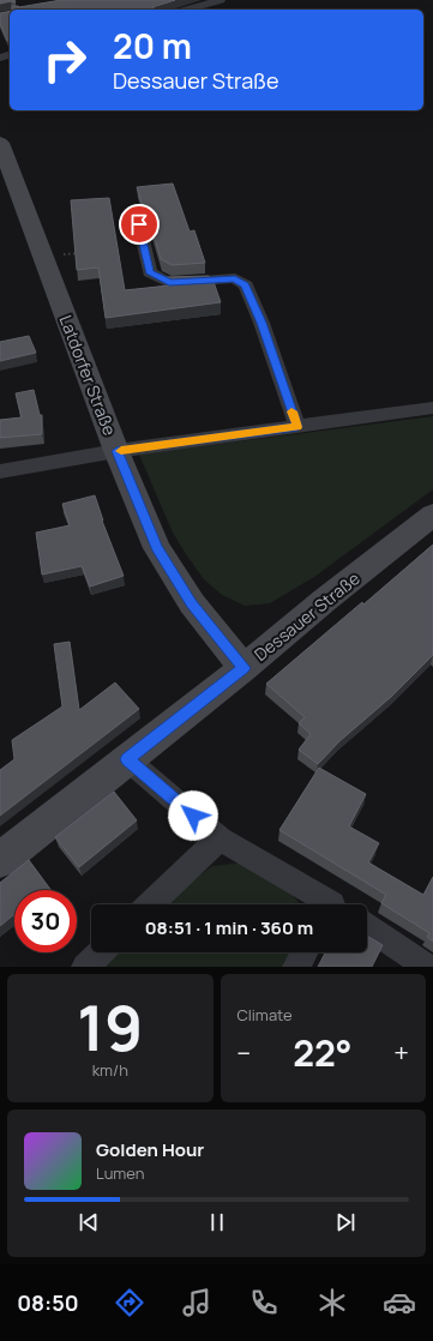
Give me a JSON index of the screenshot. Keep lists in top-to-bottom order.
{
  "streets": {
    "main road": ["Latdorfer Straße", "Dessauer Straße"]
  },
  "crossings": [
    ["Latdorfer Straße", "Dessauer Straße"]
  ],
  "page": {
    "turn": ["20 m", "Dessauer Straße"],
    "limit": "30",
    "trip": "08:51 · 1 min · 360 m",
    "tile": [
      ["19", "km/h"],
      "Climate"
    ],
    "heat": ["−", "22°", "+"],
    "song": ["Golden Hour", "Lumen"],
    "tabs": "08:50"
  }
}
